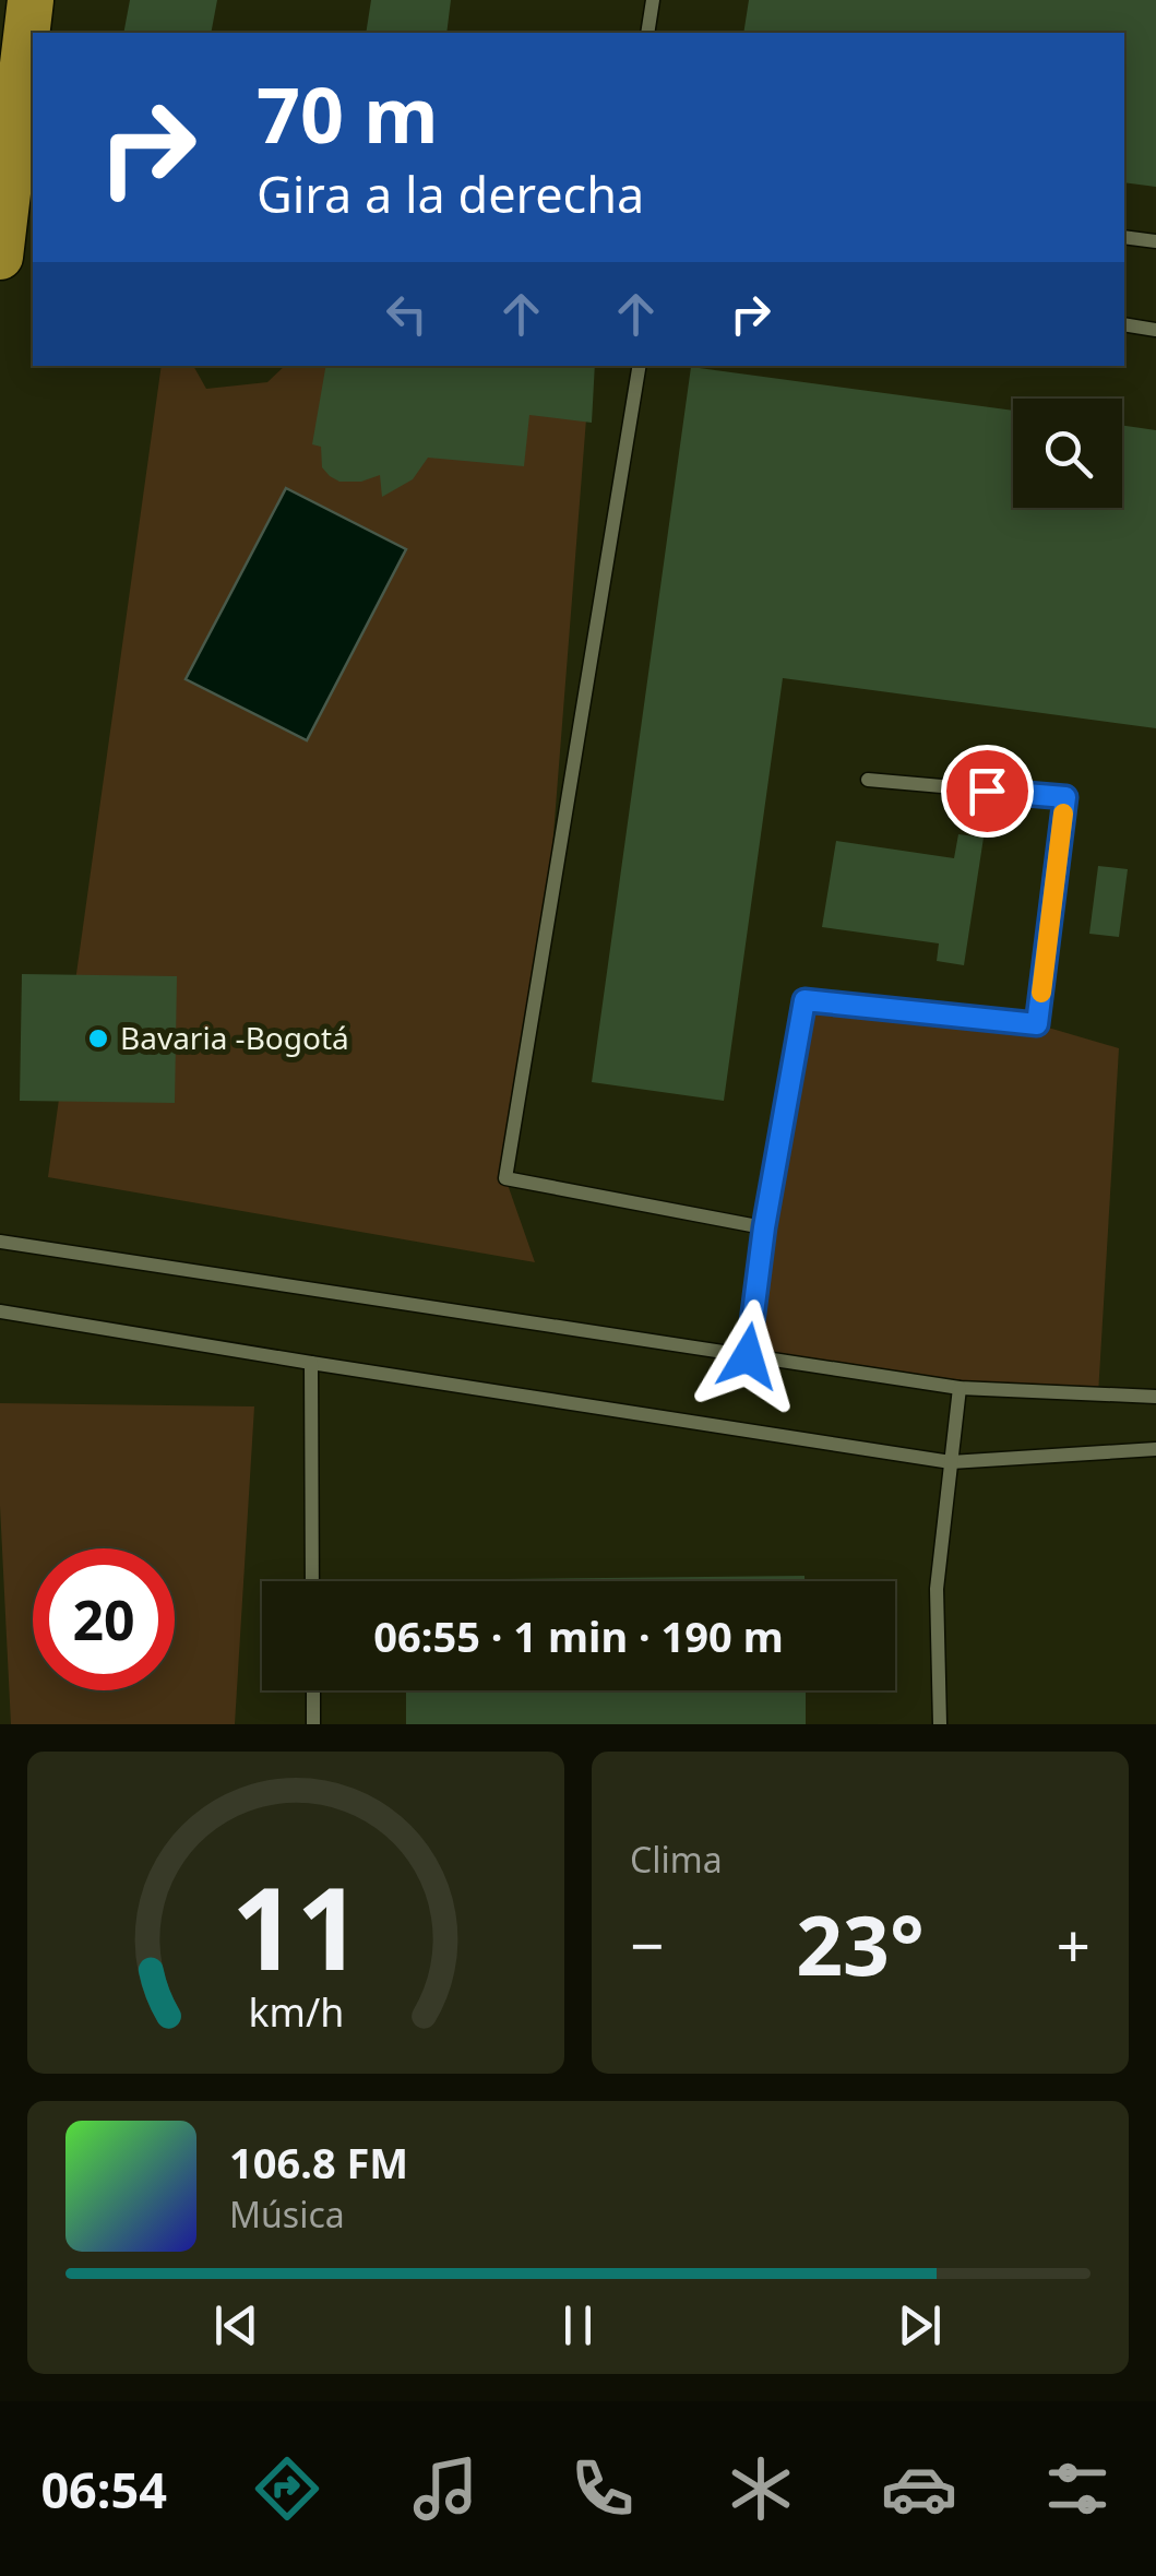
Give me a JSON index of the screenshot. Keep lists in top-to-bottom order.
{
  "places": ["Bavaria -Bogotá"],
  "page": {
    "turn": ["70 m", "Gira a la derecha"],
    "limit": "20",
    "trip": "06:55 · 1 min · 190 m",
    "tile": "Clima",
    "heat": ["−", "23°", "+"],
    "song": ["106.8 FM", "Música"],
    "tabs": "06:54",
    "gauge": ["11", "km/h"]
  }
}
